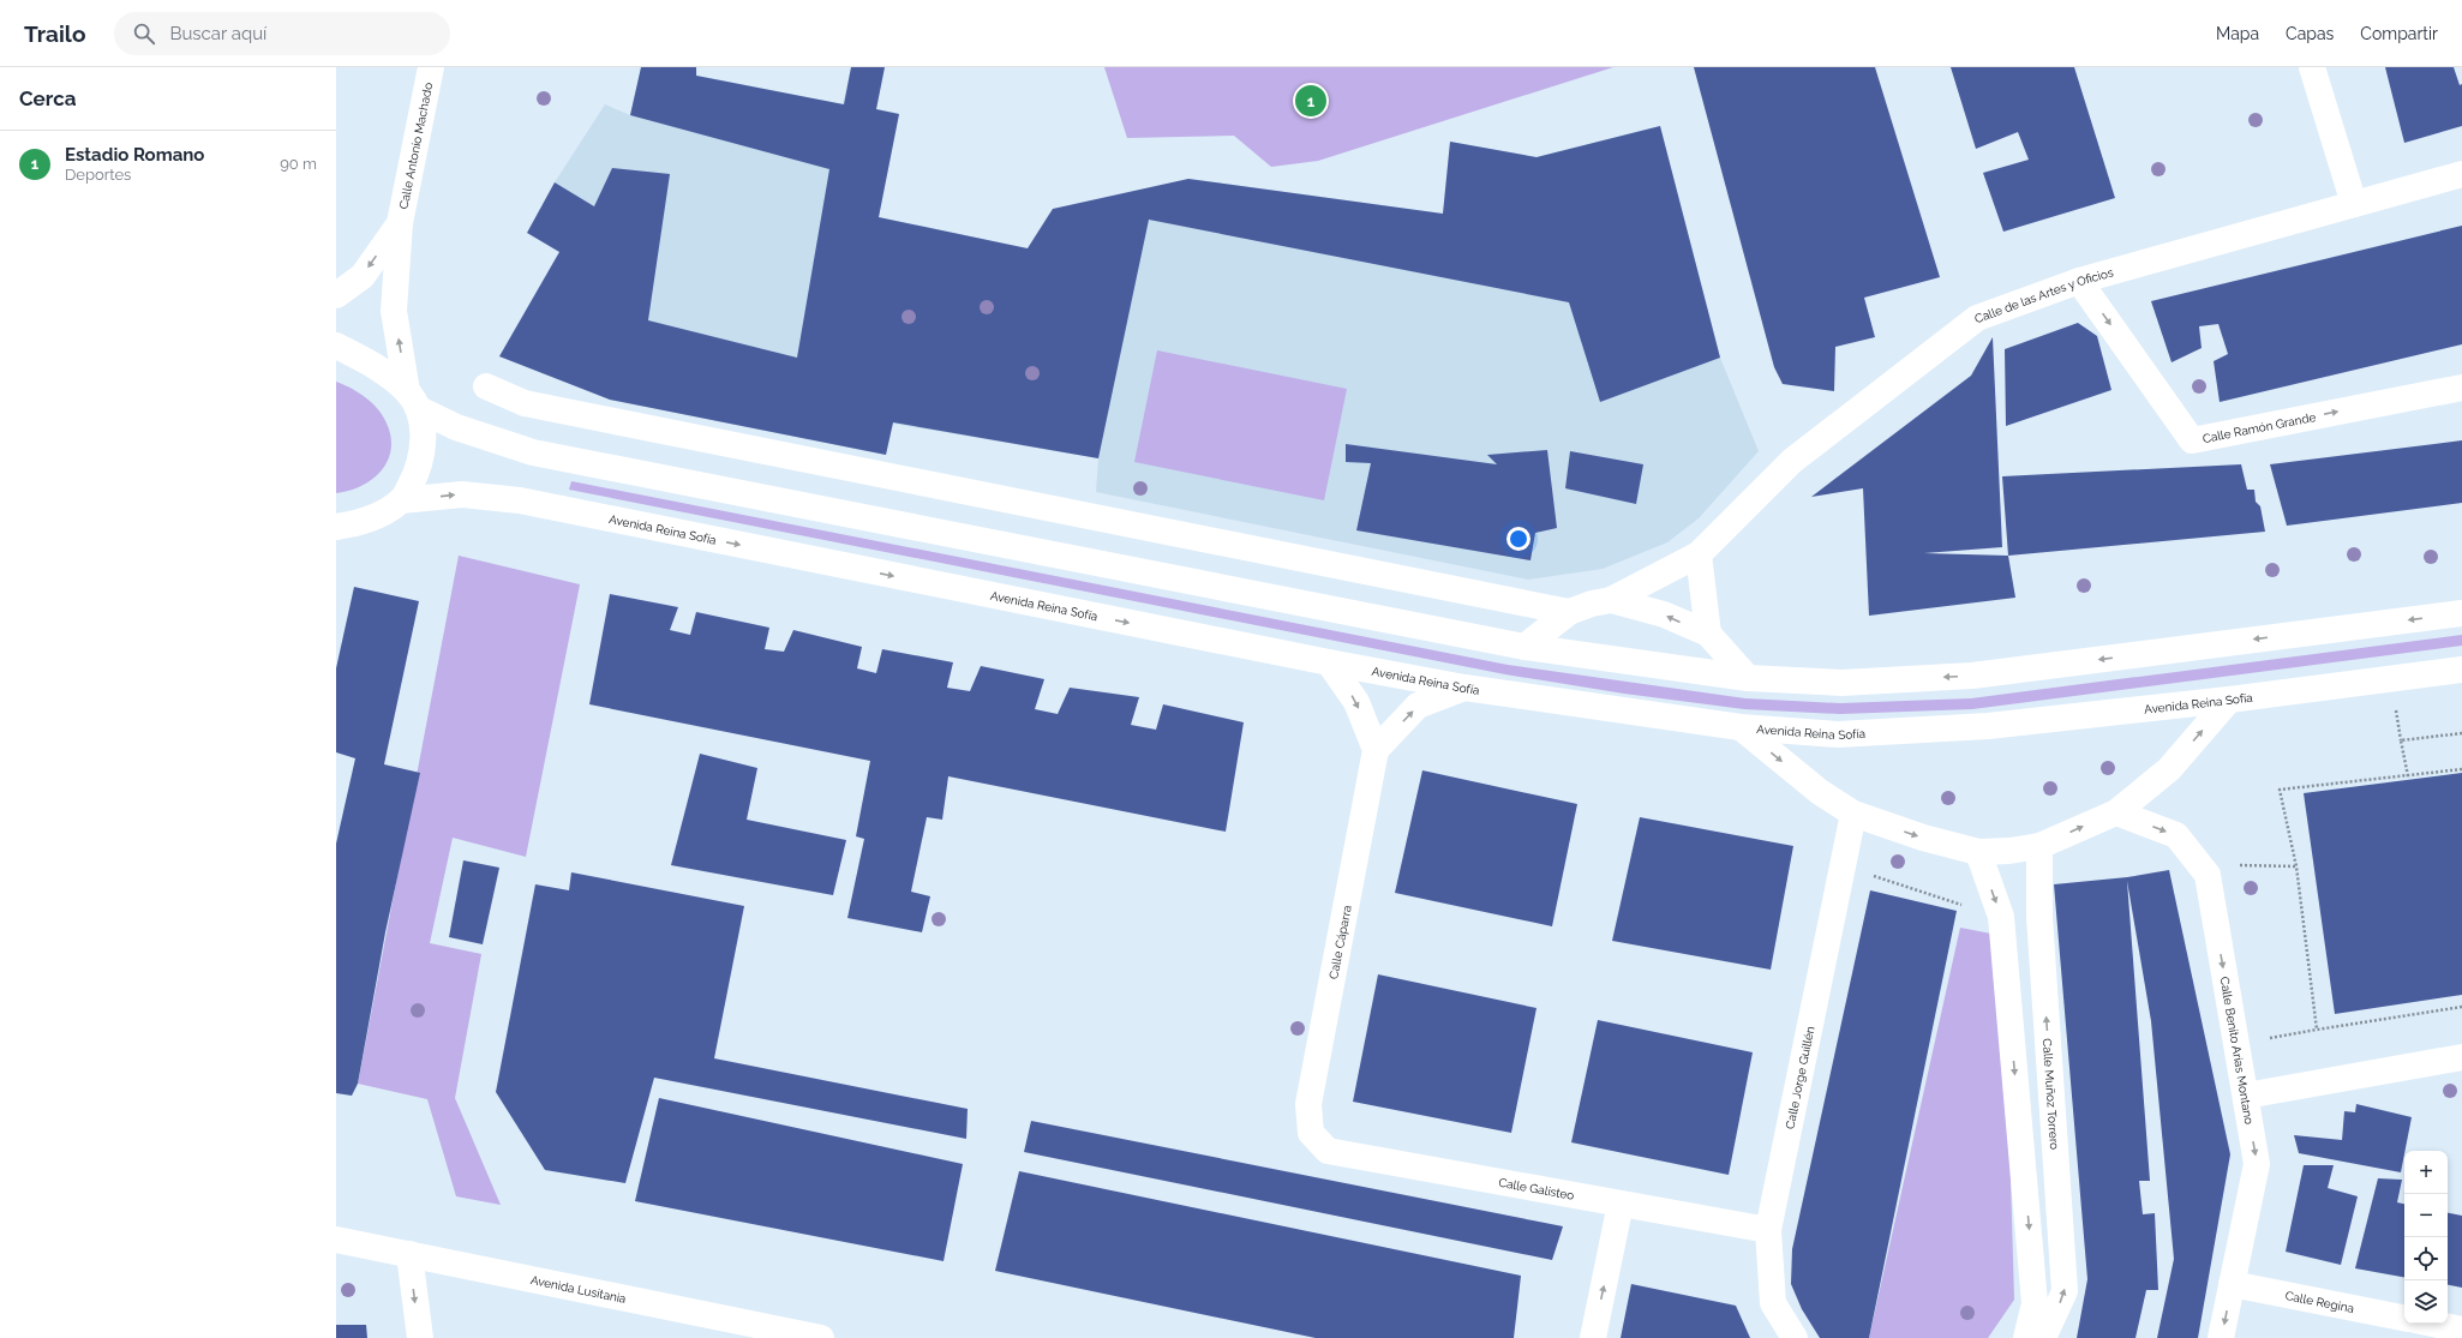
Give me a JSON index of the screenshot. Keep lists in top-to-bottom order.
{
  "streets": {
    "main road": [
      "Calle Antonio Machado",
      "Calle de las Artes y Oficios",
      "Calle Ramón Grande",
      "Avenida Reina Sofía",
      "Calle Cáparra",
      "Calle Benito Arias Montano",
      "Calle Jorge Guillén",
      "Calle Muñoz Torrero",
      "Calle Galisteo",
      "Avenida Lusitania",
      "Calle Regina"
    ]
  },
  "crossings": [
    ["Calle Antonio Machado", "Avenida Reina Sofía"],
    ["Calle de las Artes y Oficios", "Calle Ramón Grande"],
    ["Calle Cáparra", "Calle Galisteo"],
    ["Calle Benito Arias Montano", "Calle Regina"],
    ["Calle Jorge Guillén", "Calle Galisteo"]
  ],
  "page": {
    "header": "Trailo",
    "search": "Buscar aquí",
    "nav": ["Mapa", "Capas", "Compartir"],
    "heading": "Cerca",
    "pins": "1",
    "list": [
      {
        "mark": "1",
        "name": "Estadio Romano",
        "note": "Deportes",
        "value": "90 m"
      }
    ],
    "map_buttons": ["+", "−"]
  }
}
